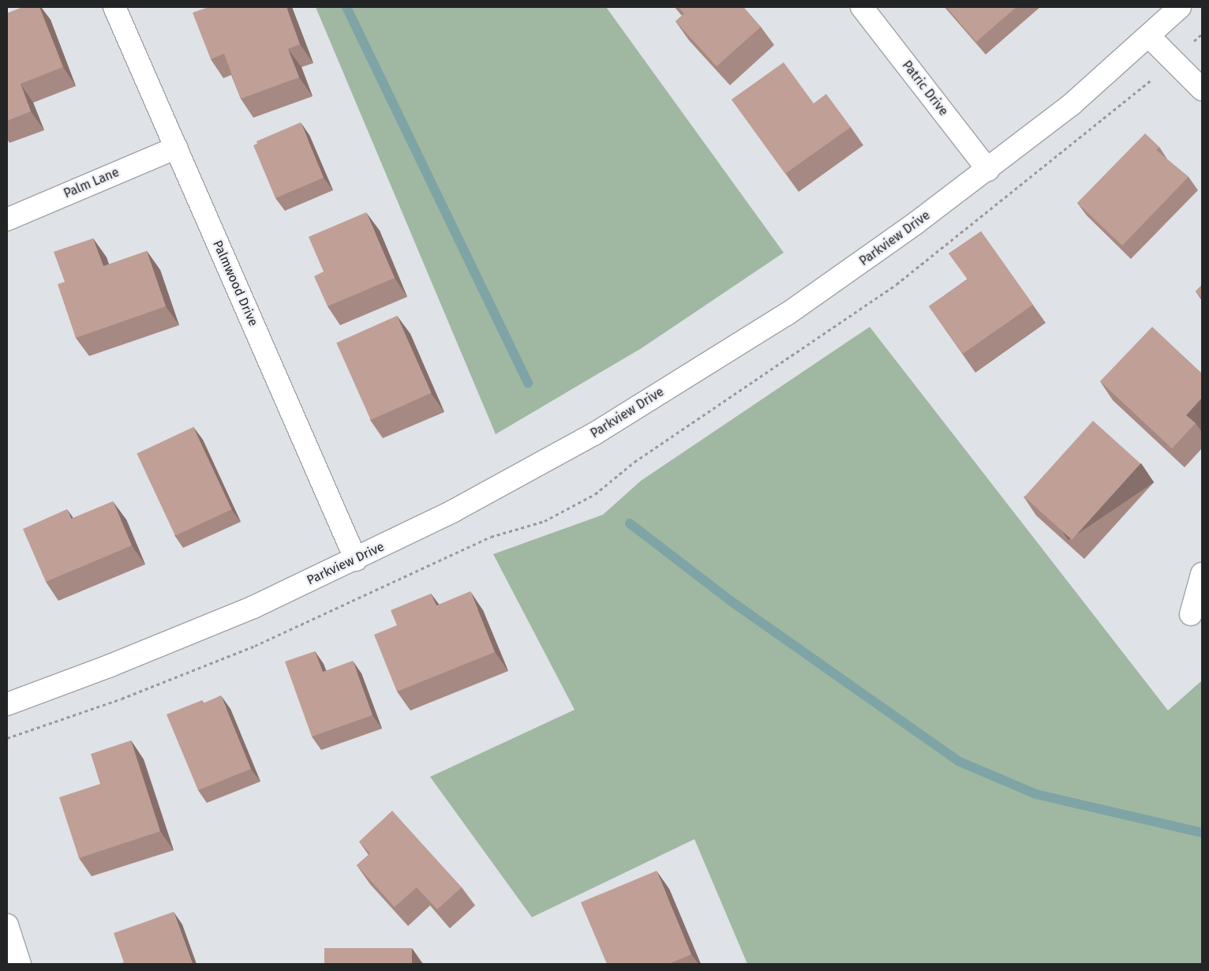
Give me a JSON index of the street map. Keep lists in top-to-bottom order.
{
  "streets": {
    "street": [
      "Patric Drive",
      "Palm Lane",
      "Parkview Drive",
      "Palmwood Drive"
    ]
  },
  "crossings": [
    ["Patric Drive", "Parkview Drive"],
    ["Palm Lane", "Palmwood Drive"],
    ["Parkview Drive", "Palmwood Drive"]
  ]
}
